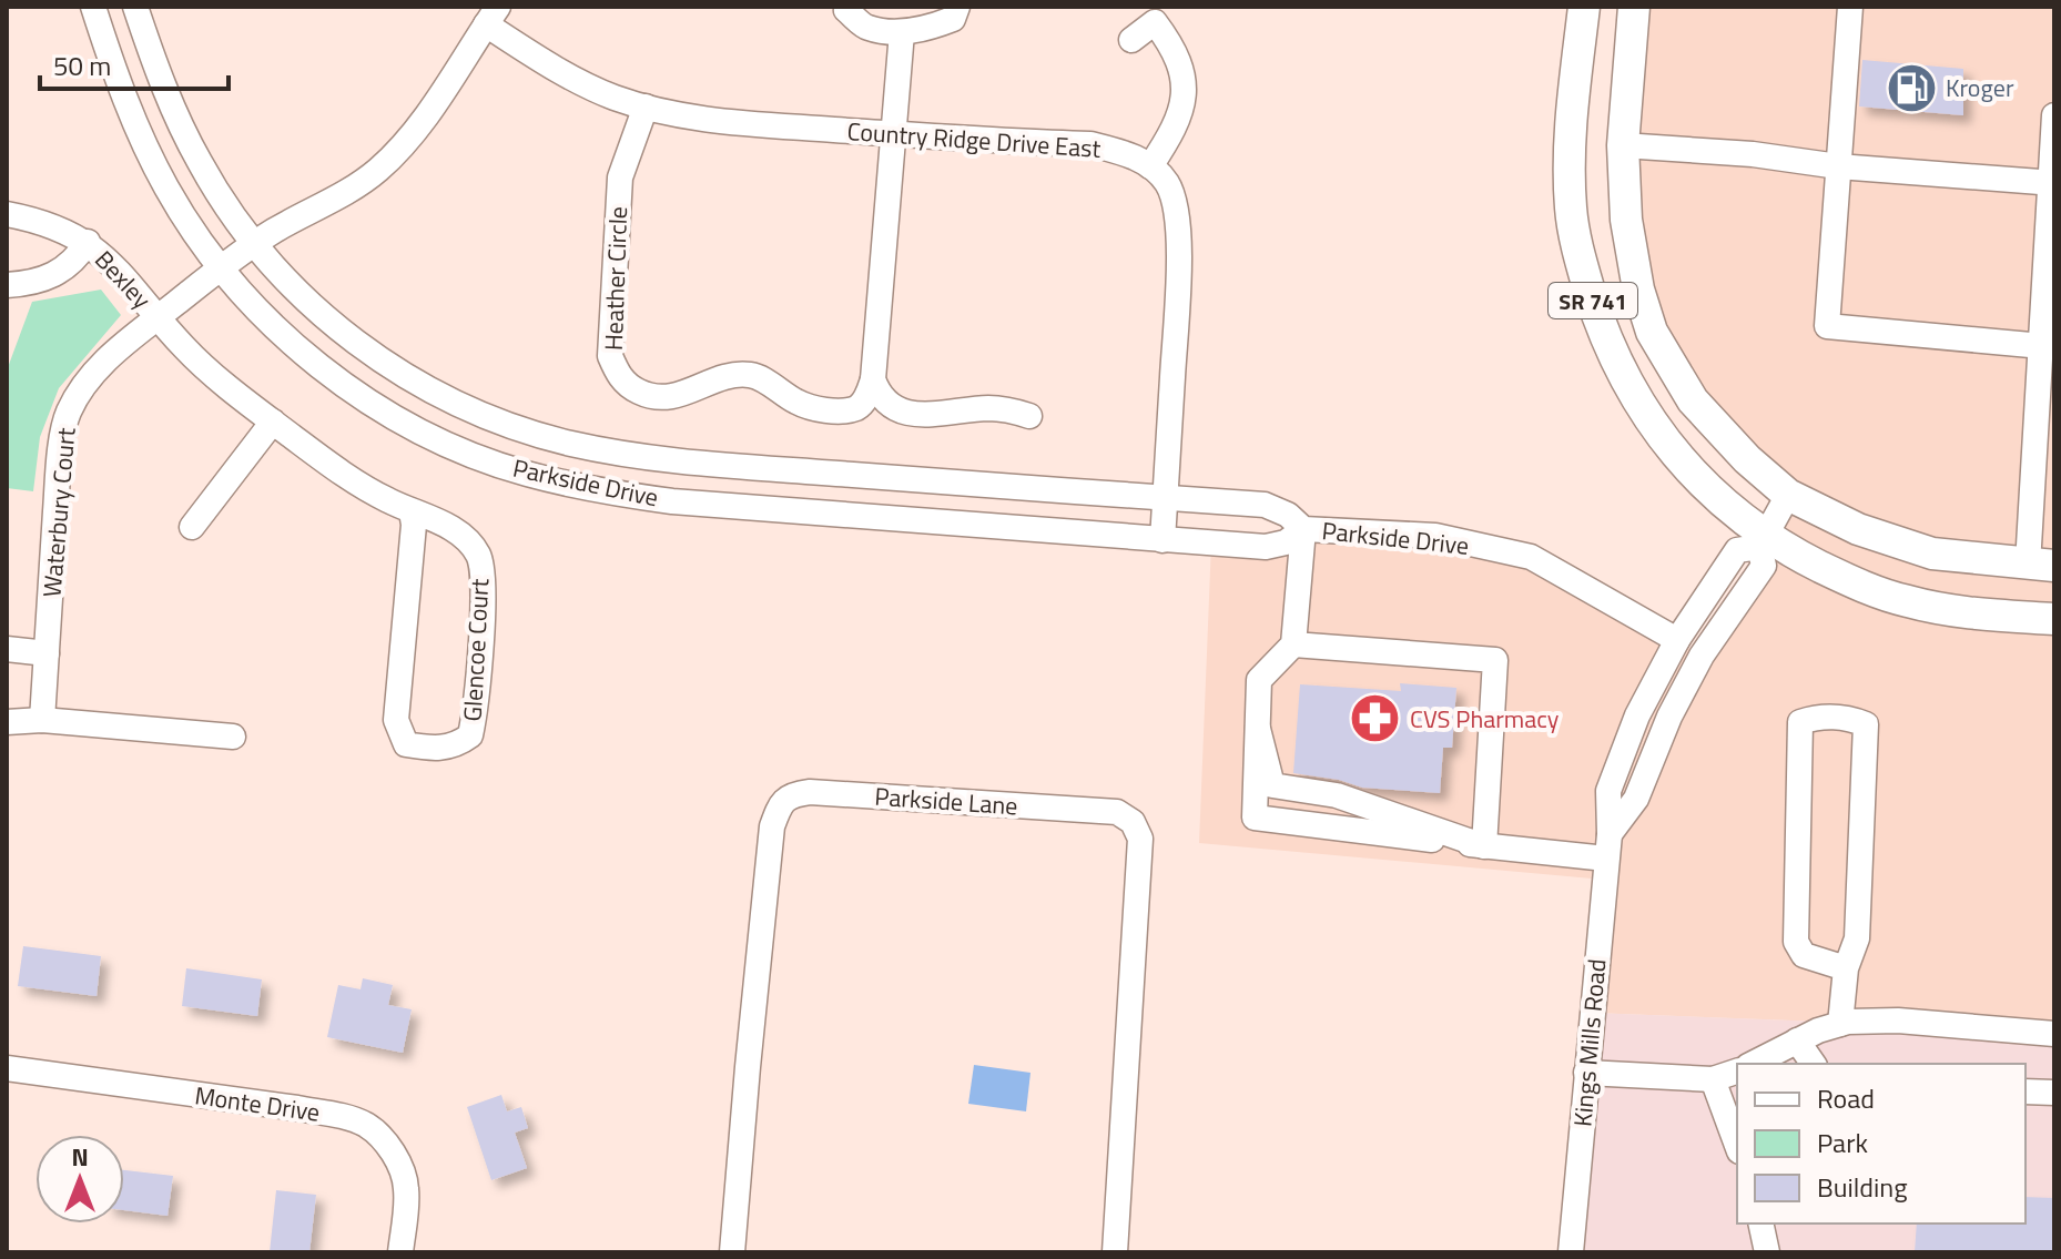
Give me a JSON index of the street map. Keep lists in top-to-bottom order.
{
  "streets": {
    "main road": ["SR 741"],
    "street": [
      "Country Ridge Drive East",
      "Heather Circle",
      "Bexley",
      "Parkside Drive",
      "Waterbury Court",
      "Glencoe Court",
      "Parkside Lane",
      "Kings Mills Road",
      "Monte Drive"
    ]
  },
  "crossings": [
    ["Country Ridge Drive East", "Heather Circle"],
    ["Country Ridge Drive East", "Waterbury Court"],
    ["Bexley", "Waterbury Court"],
    ["Bexley", "Glencoe Court"],
    ["SR 741", "Kings Mills Road"],
    ["Parkside Drive", "Waterbury Court"],
    ["Parkside Drive", "Kings Mills Road"],
    ["Waterbury Court", "Glencoe Court"]
  ],
  "places": {
    "fuel station": ["Kroger"],
    "pharmacy": ["CVS Pharmacy"]
  },
  "legend": ["Road", "Park", "Building"],
  "scale_bar": "50 m",
  "north": "top"
}
